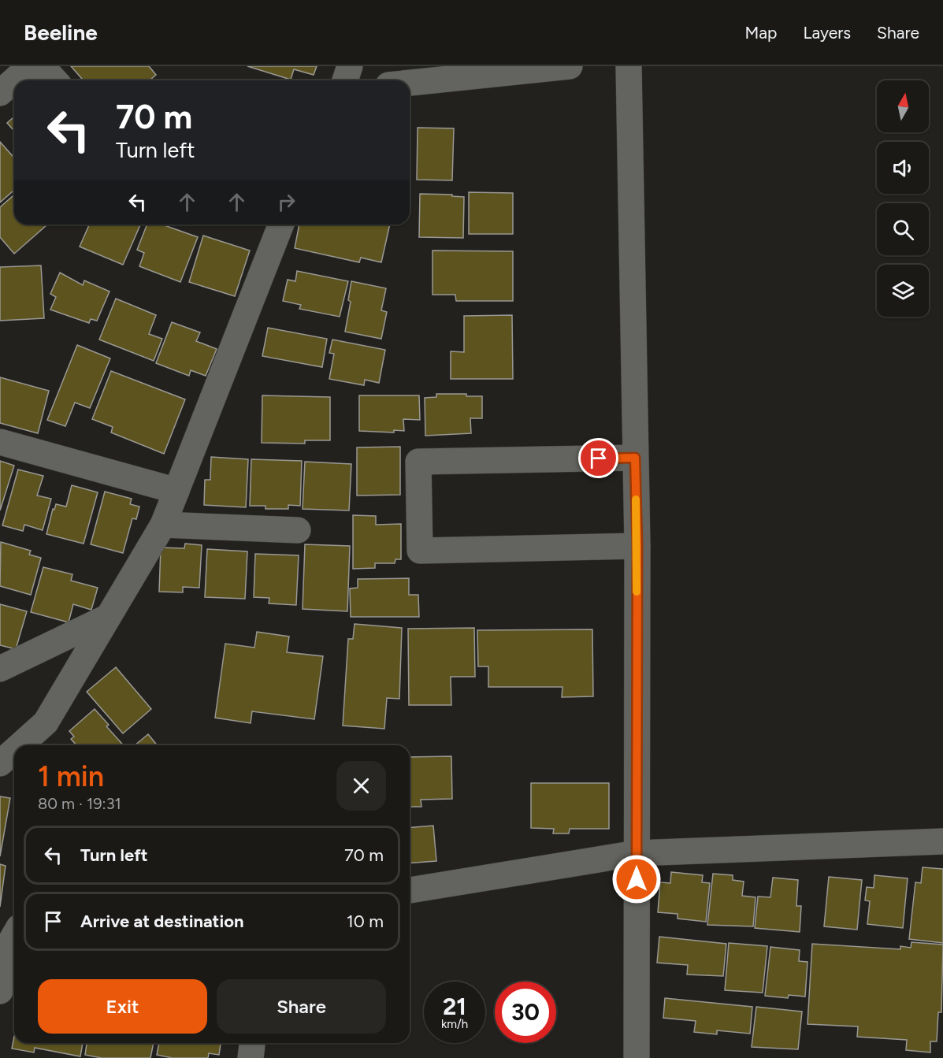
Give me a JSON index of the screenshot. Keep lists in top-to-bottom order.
{
  "north": "top",
  "page": {
    "header": "Beeline",
    "nav": ["Map", "Layers", "Share"],
    "turn": ["70 m", "Turn left"],
    "heading": ["1 min", "80 m · 19:31"],
    "list": [
      {
        "name": "Turn left",
        "value": "70 m"
      },
      {
        "name": "Arrive at destination",
        "value": "10 m"
      }
    ],
    "buttons": ["Exit", "Share"],
    "speed": "21 km/h",
    "limit": "30"
  }
}
